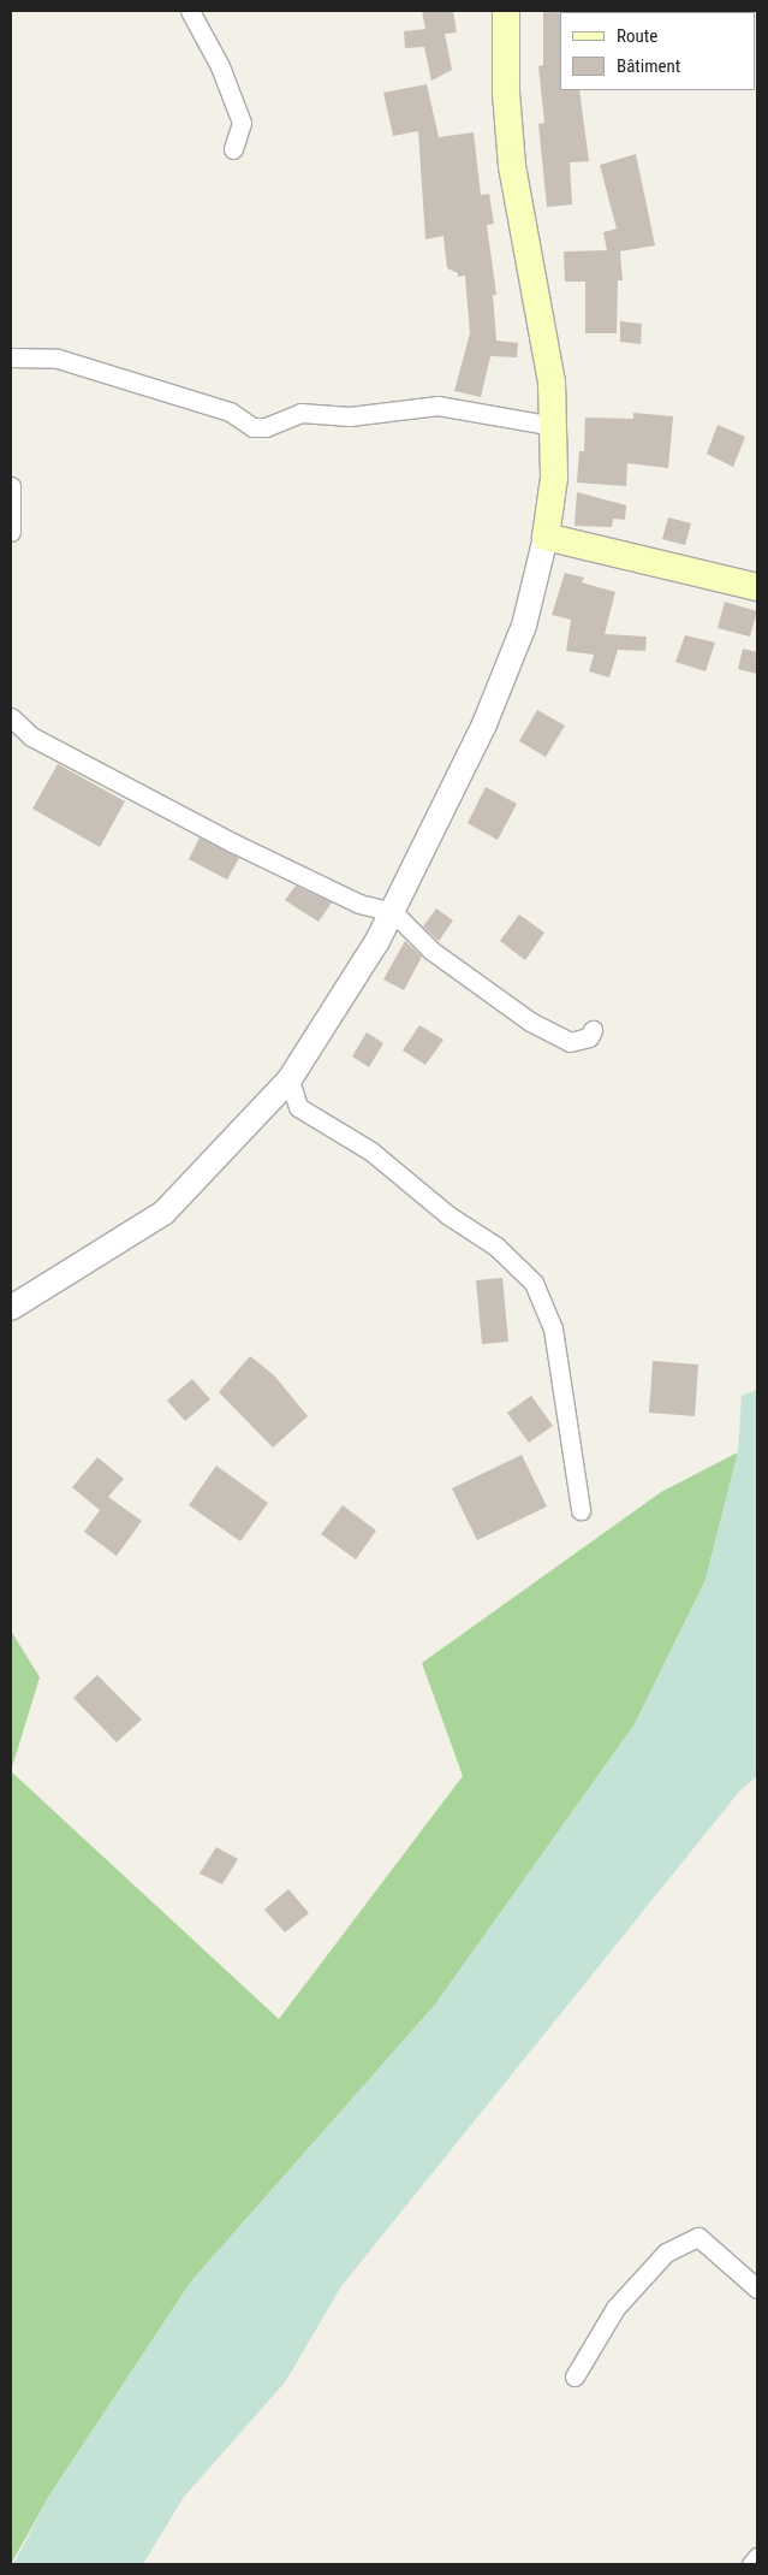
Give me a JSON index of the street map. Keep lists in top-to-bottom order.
{
  "legend": ["Route", "Bâtiment"]
}
